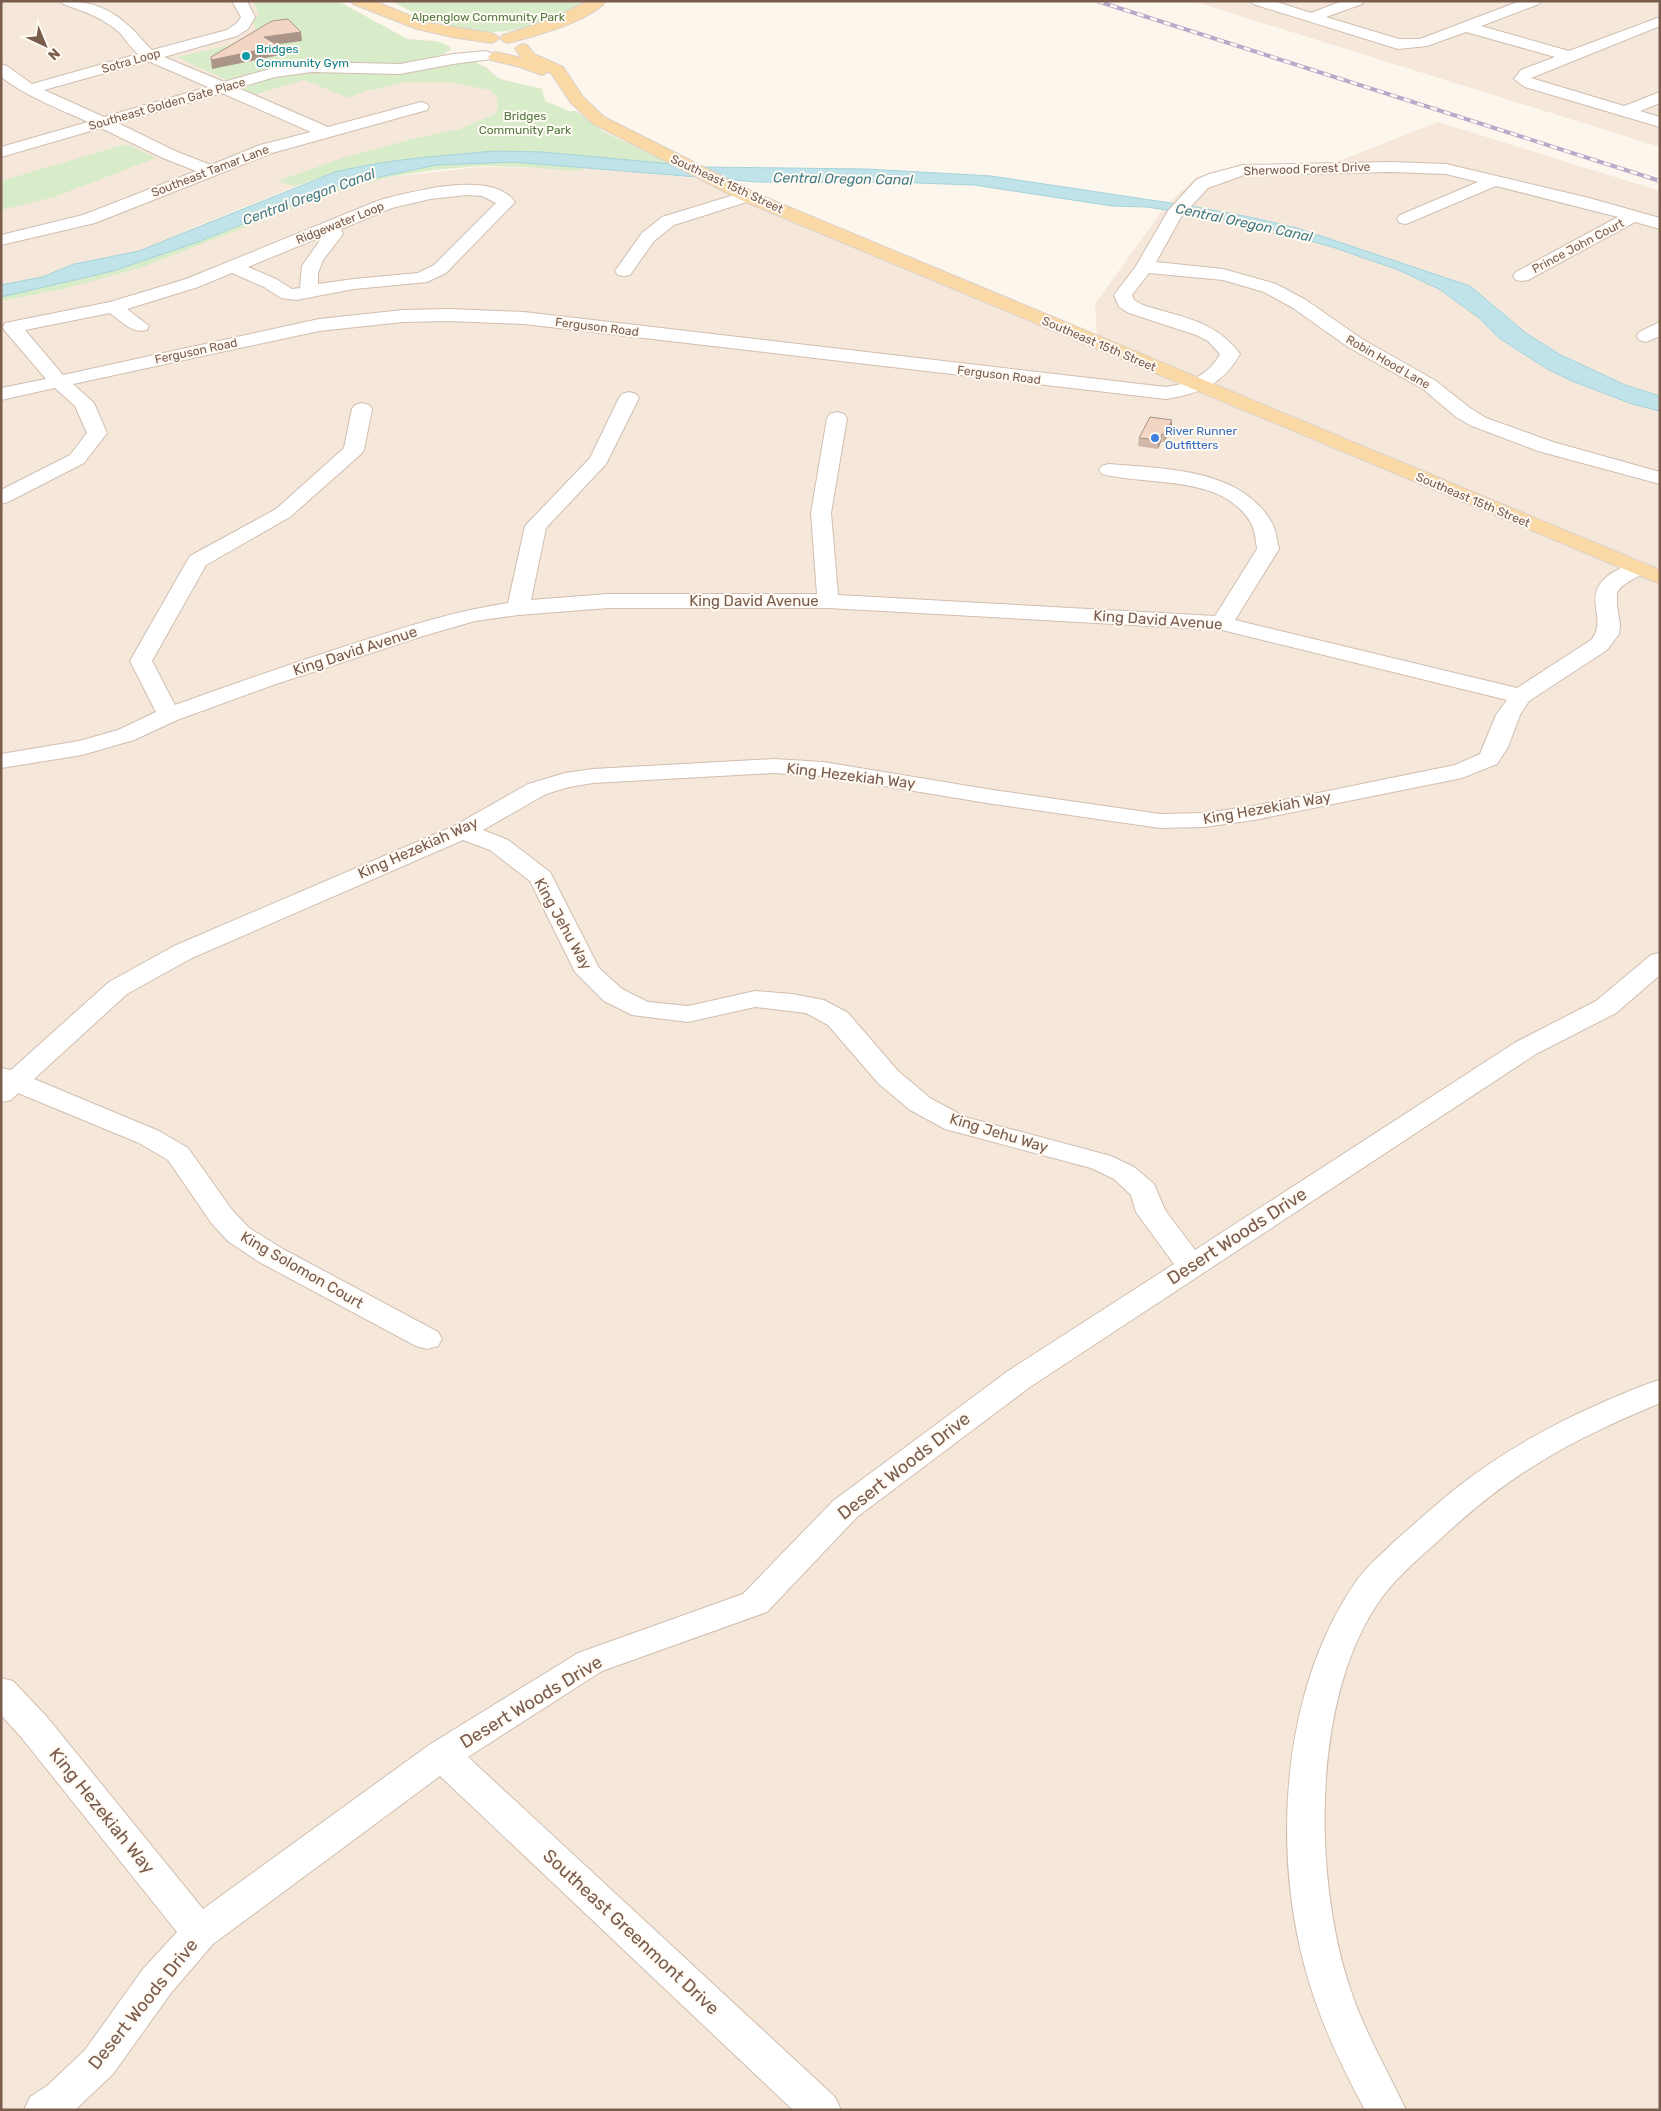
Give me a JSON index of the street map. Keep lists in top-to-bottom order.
{
  "streets": {
    "main road": ["Southeast 15th Street"],
    "street": [
      "Sotra Loop",
      "Southeast Golden Gate Place",
      "Sherwood Forest Drive",
      "Southeast Tamar Lane",
      "Ridgewater Loop",
      "Prince John Court",
      "Ferguson Road",
      "Robin Hood Lane",
      "King David Avenue",
      "King Hezekiah Way",
      "King Jehu Way",
      "Desert Woods Drive",
      "King Solomon Court",
      "Southeast Greenmont Drive"
    ]
  },
  "crossings": [
    ["Sherwood Forest Drive", "Southeast 15th Street"],
    ["Sherwood Forest Drive", "Prince John Court"],
    ["Sherwood Forest Drive", "Ferguson Road"],
    ["Sherwood Forest Drive", "Robin Hood Lane"],
    ["Southeast 15th Street", "Ferguson Road"],
    ["Southeast 15th Street", "King Hezekiah Way"],
    ["Ridgewater Loop", "Ferguson Road"],
    ["King David Avenue", "King Hezekiah Way"],
    ["King Hezekiah Way", "King Jehu Way"],
    ["King Hezekiah Way", "Desert Woods Drive"],
    ["King Hezekiah Way", "King Solomon Court"],
    ["King Jehu Way", "Desert Woods Drive"],
    ["Desert Woods Drive", "Southeast Greenmont Drive"]
  ],
  "water": ["Central Oregon Canal"],
  "parks": ["Alpenglow Community Park", "Bridges Community Park"],
  "places": ["Bridges Community Gym", "River Runner Outfitters"],
  "north": "bottom right"
}
